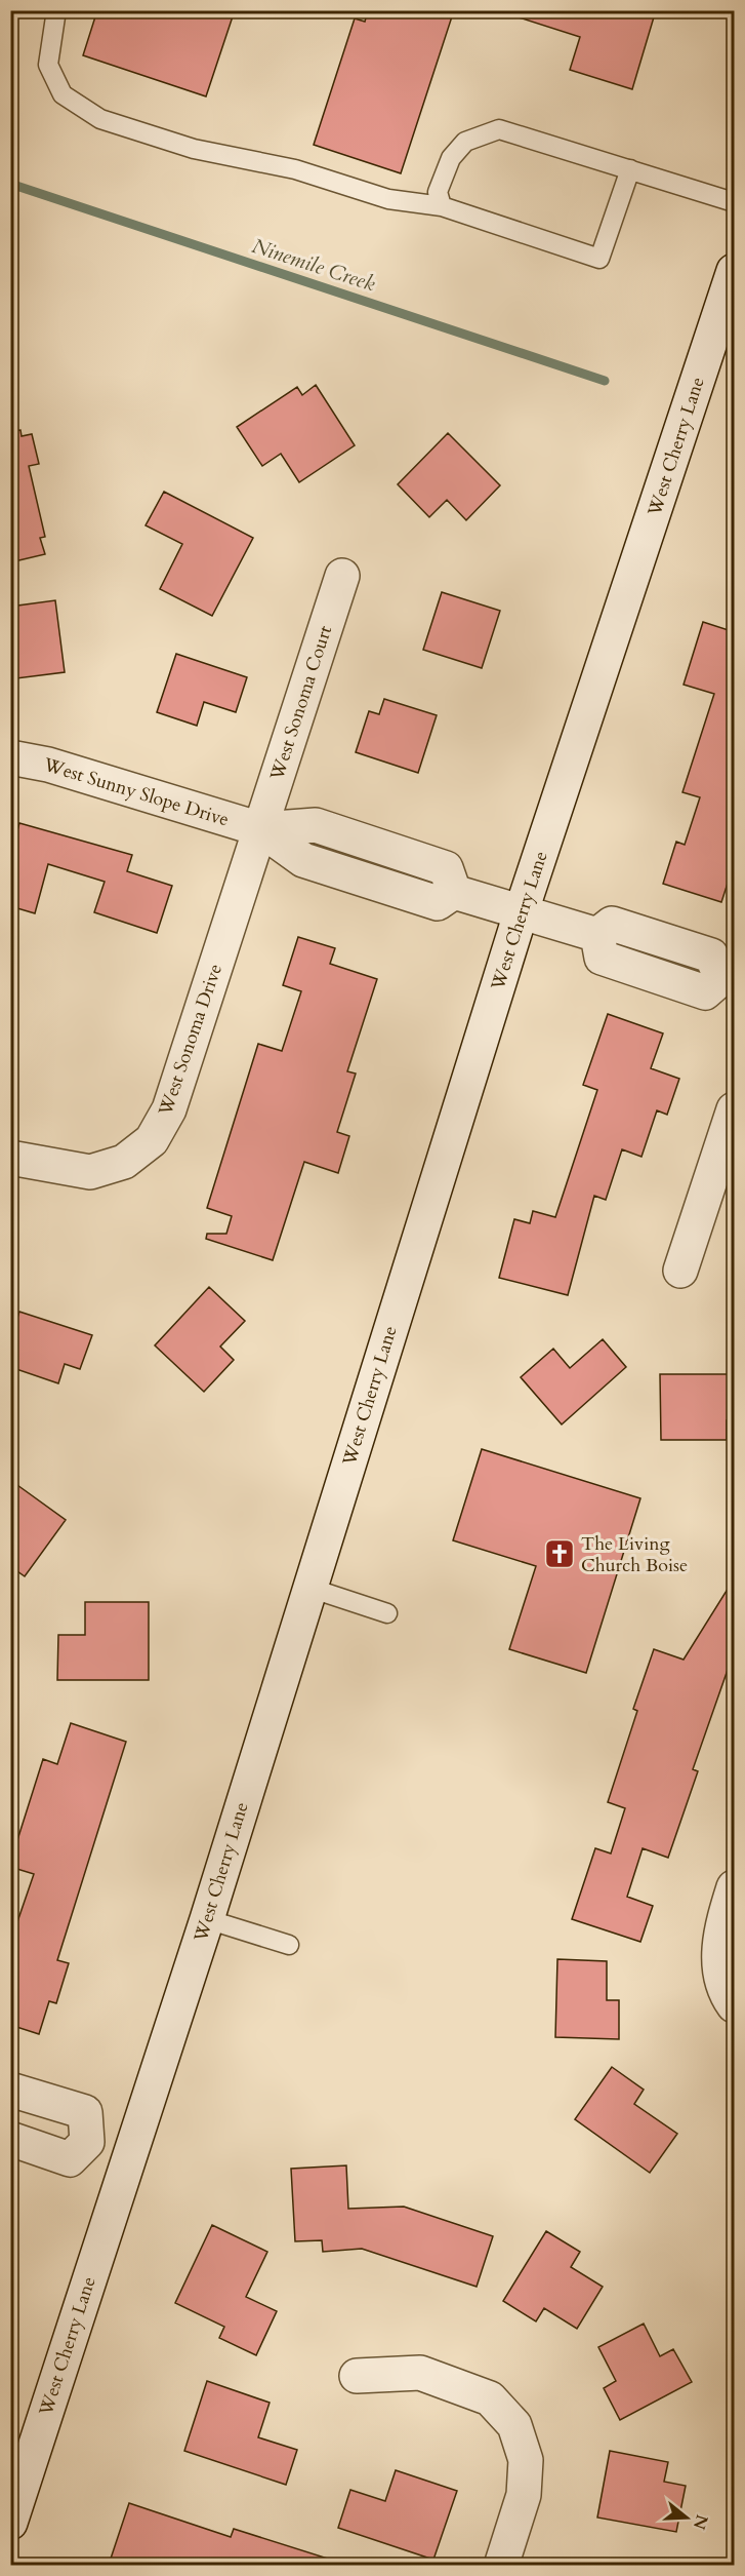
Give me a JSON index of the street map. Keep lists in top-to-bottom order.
{
  "streets": {
    "street": [
      "West Cherry Lane",
      "West Sonoma Court",
      "West Sunny Slope Drive",
      "West Sonoma Drive"
    ]
  },
  "crossings": [
    ["West Cherry Lane", "West Sunny Slope Drive"],
    ["West Sonoma Court", "West Sunny Slope Drive"],
    ["West Sonoma Court", "West Sonoma Drive"],
    ["West Sunny Slope Drive", "West Sonoma Drive"]
  ],
  "water": ["Ninemile Creek"],
  "places": {
    "church": ["The Living Church Boise"]
  },
  "north": "right"
}
